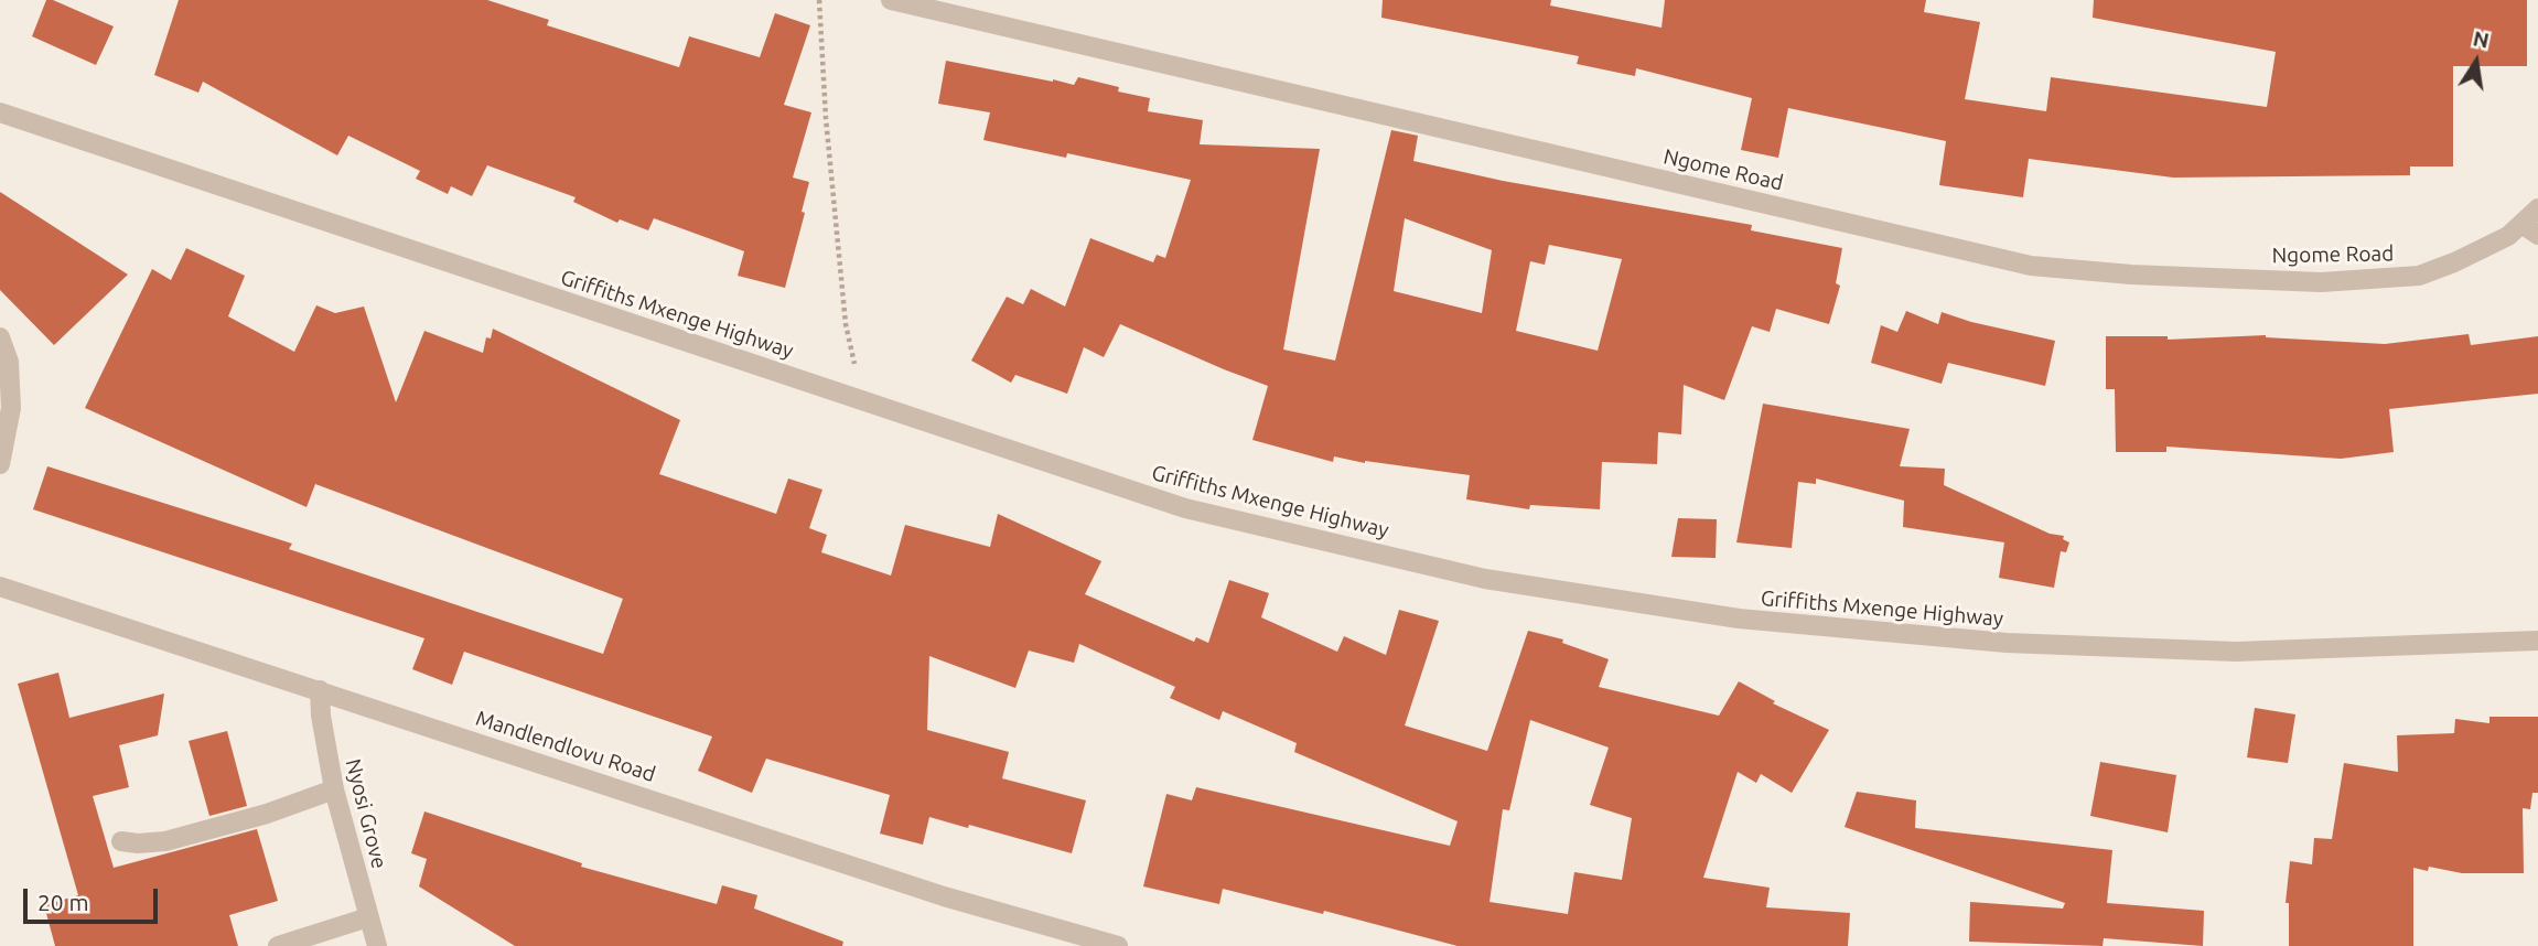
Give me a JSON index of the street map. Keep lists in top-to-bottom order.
{
  "streets": {
    "street": [
      "Ngome Road",
      "Griffiths Mxenge Highway",
      "Mandlendlovu Road",
      "Nyosi Grove"
    ]
  },
  "crossings": [
    ["Mandlendlovu Road", "Nyosi Grove"]
  ],
  "scale_bar": "20 m",
  "north": "top"
}
